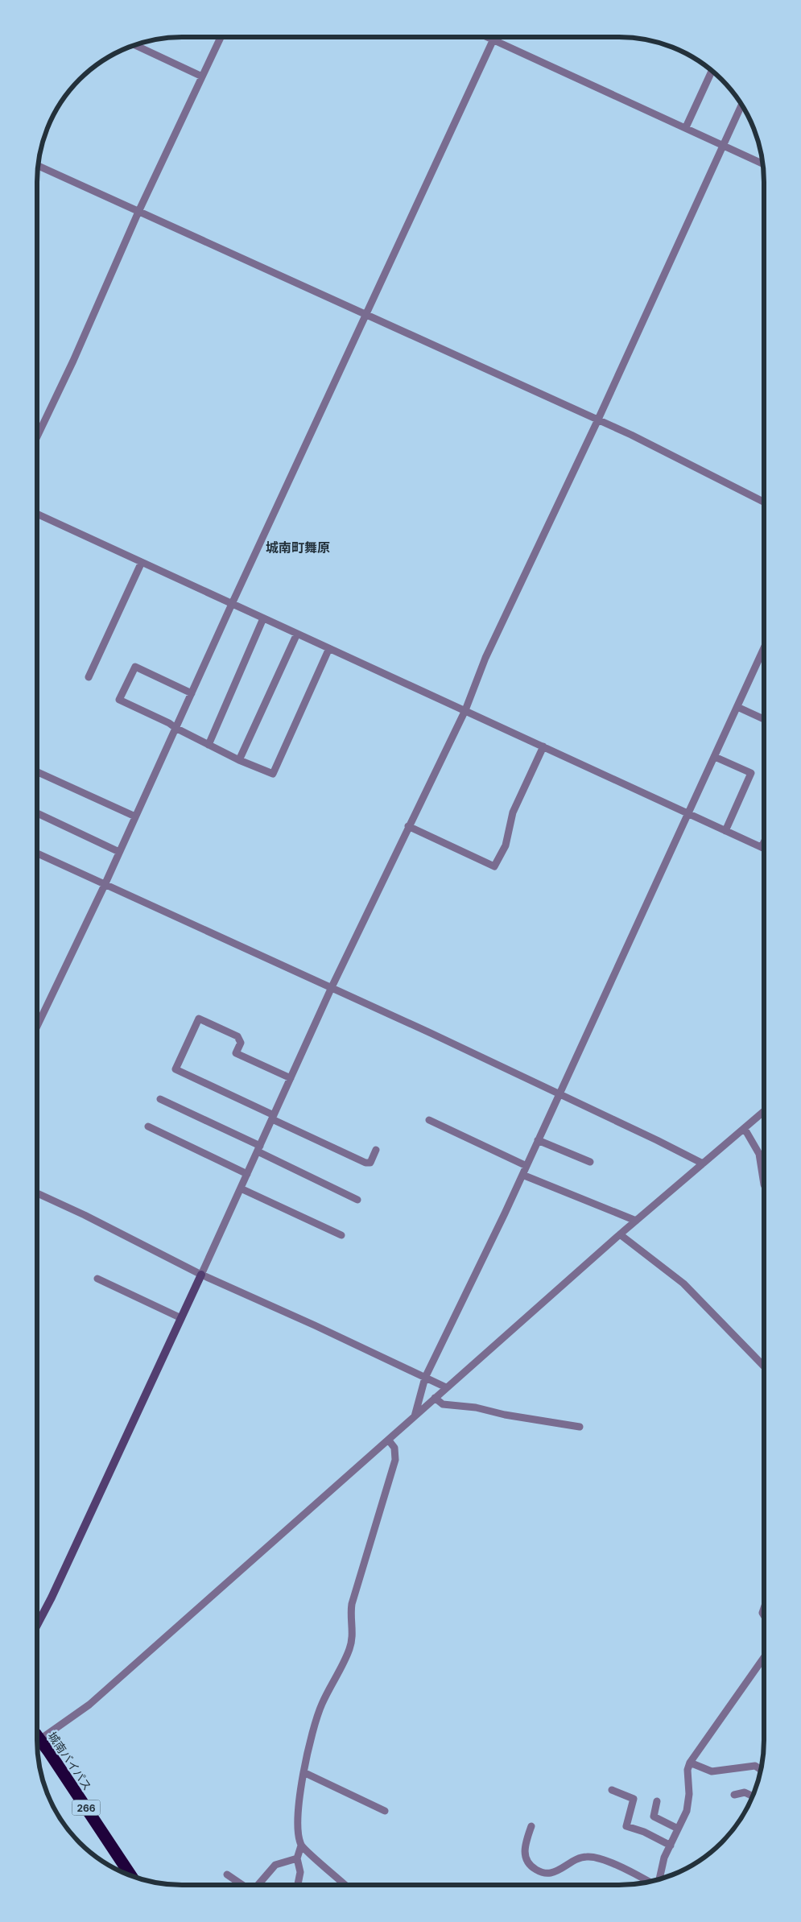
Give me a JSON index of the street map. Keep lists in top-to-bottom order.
{
  "streets": {
    "highway": ["城南バイパス", "266"]
  },
  "districts": ["城南町舞原"]
}
